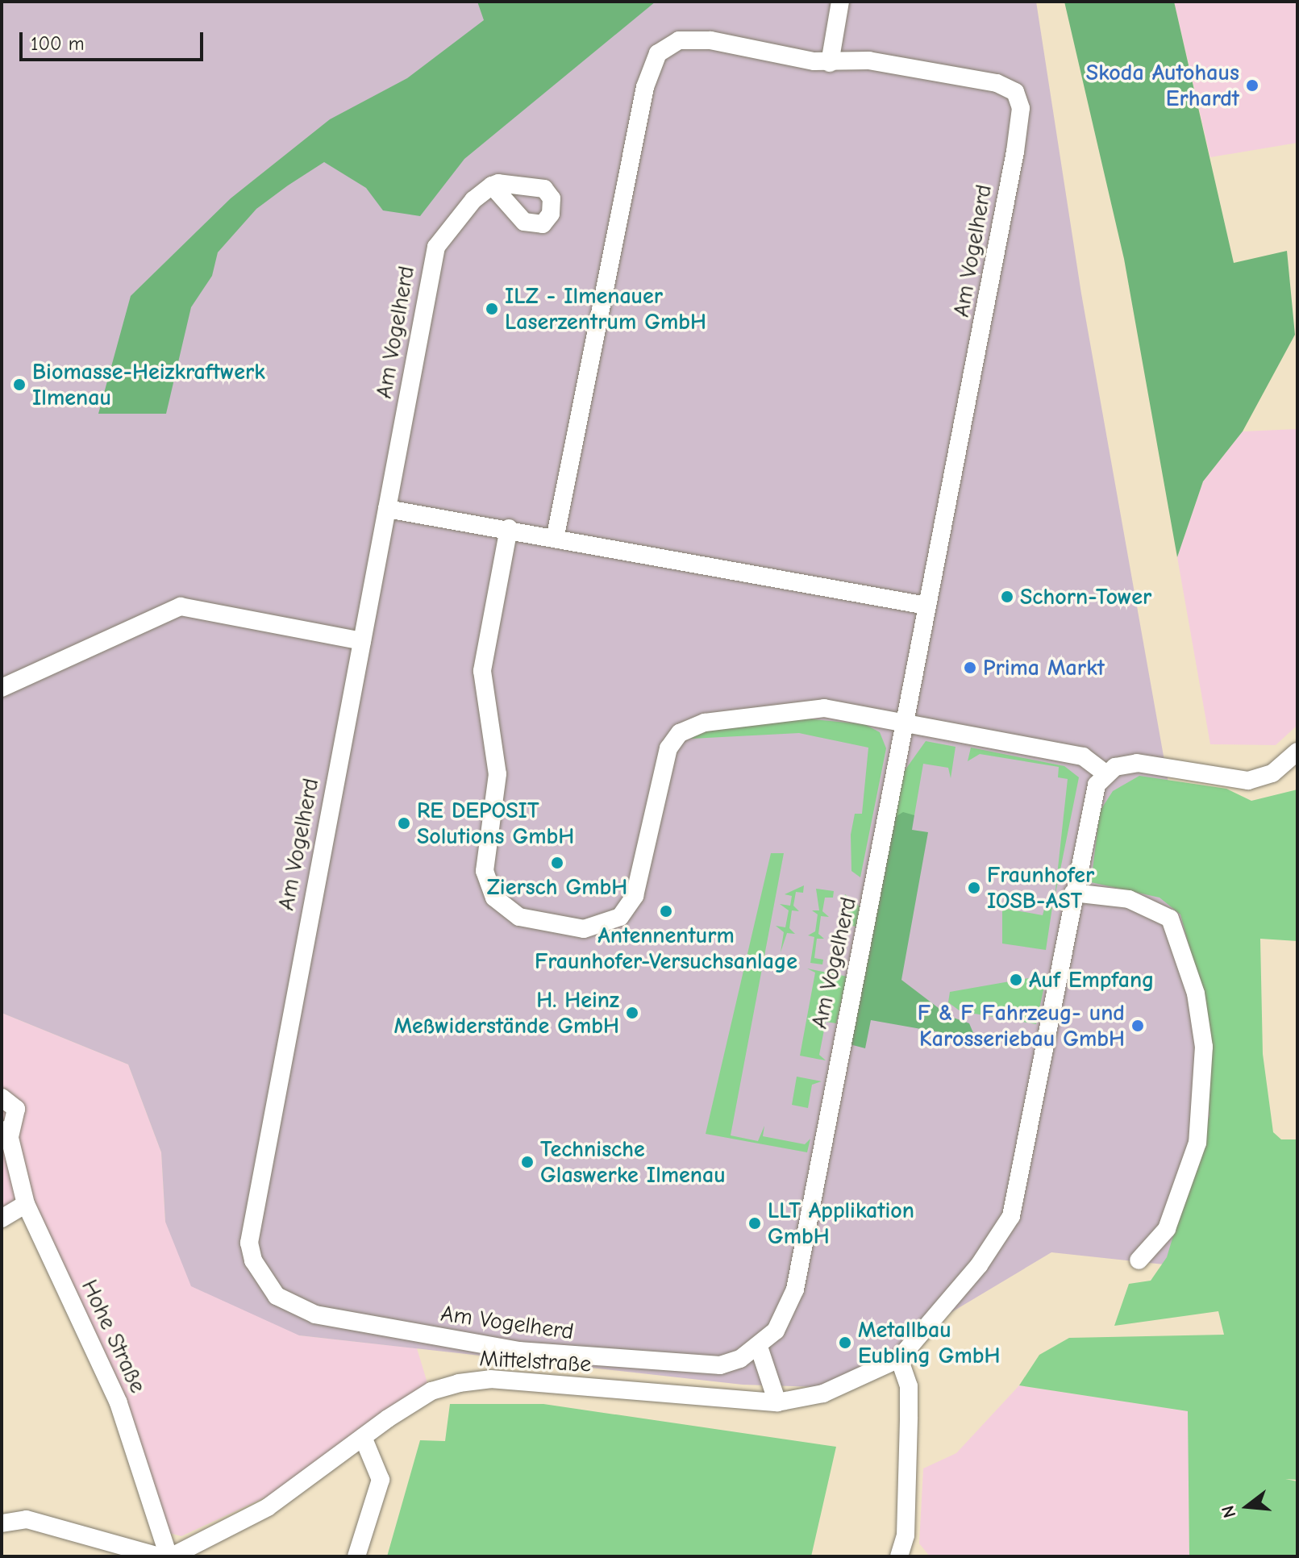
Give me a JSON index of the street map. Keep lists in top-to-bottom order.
{
  "streets": {
    "street": ["Am Vogelherd", "Hohe Straße", "Mittelstraße"]
  },
  "crossings": [
    ["Hohe Straße", "Mittelstraße"]
  ],
  "places": [
    "Skoda Autohaus Erhardt",
    "ILZ - Ilmenauer Laserzentrum GmbH",
    "Biomasse-Heizkraftwerk Ilmenau",
    "Schorn-Tower",
    "Prima Markt",
    "RE DEPOSIT Solutions GmbH",
    "Ziersch GmbH",
    "Fraunhofer IOSB-AST",
    "Antennenturm Fraunhofer-Versuchsanlage",
    "Auf Empfang",
    "H. Heinz Meßwiderstände GmbH",
    "F & F Fahrzeug- und Karosseriebau GmbH",
    "Technische Glaswerke Ilmenau",
    "LLT Applikation GmbH",
    "Metallbau Eubling GmbH"
  ],
  "scale_bar": "100 m",
  "north": "left"
}
